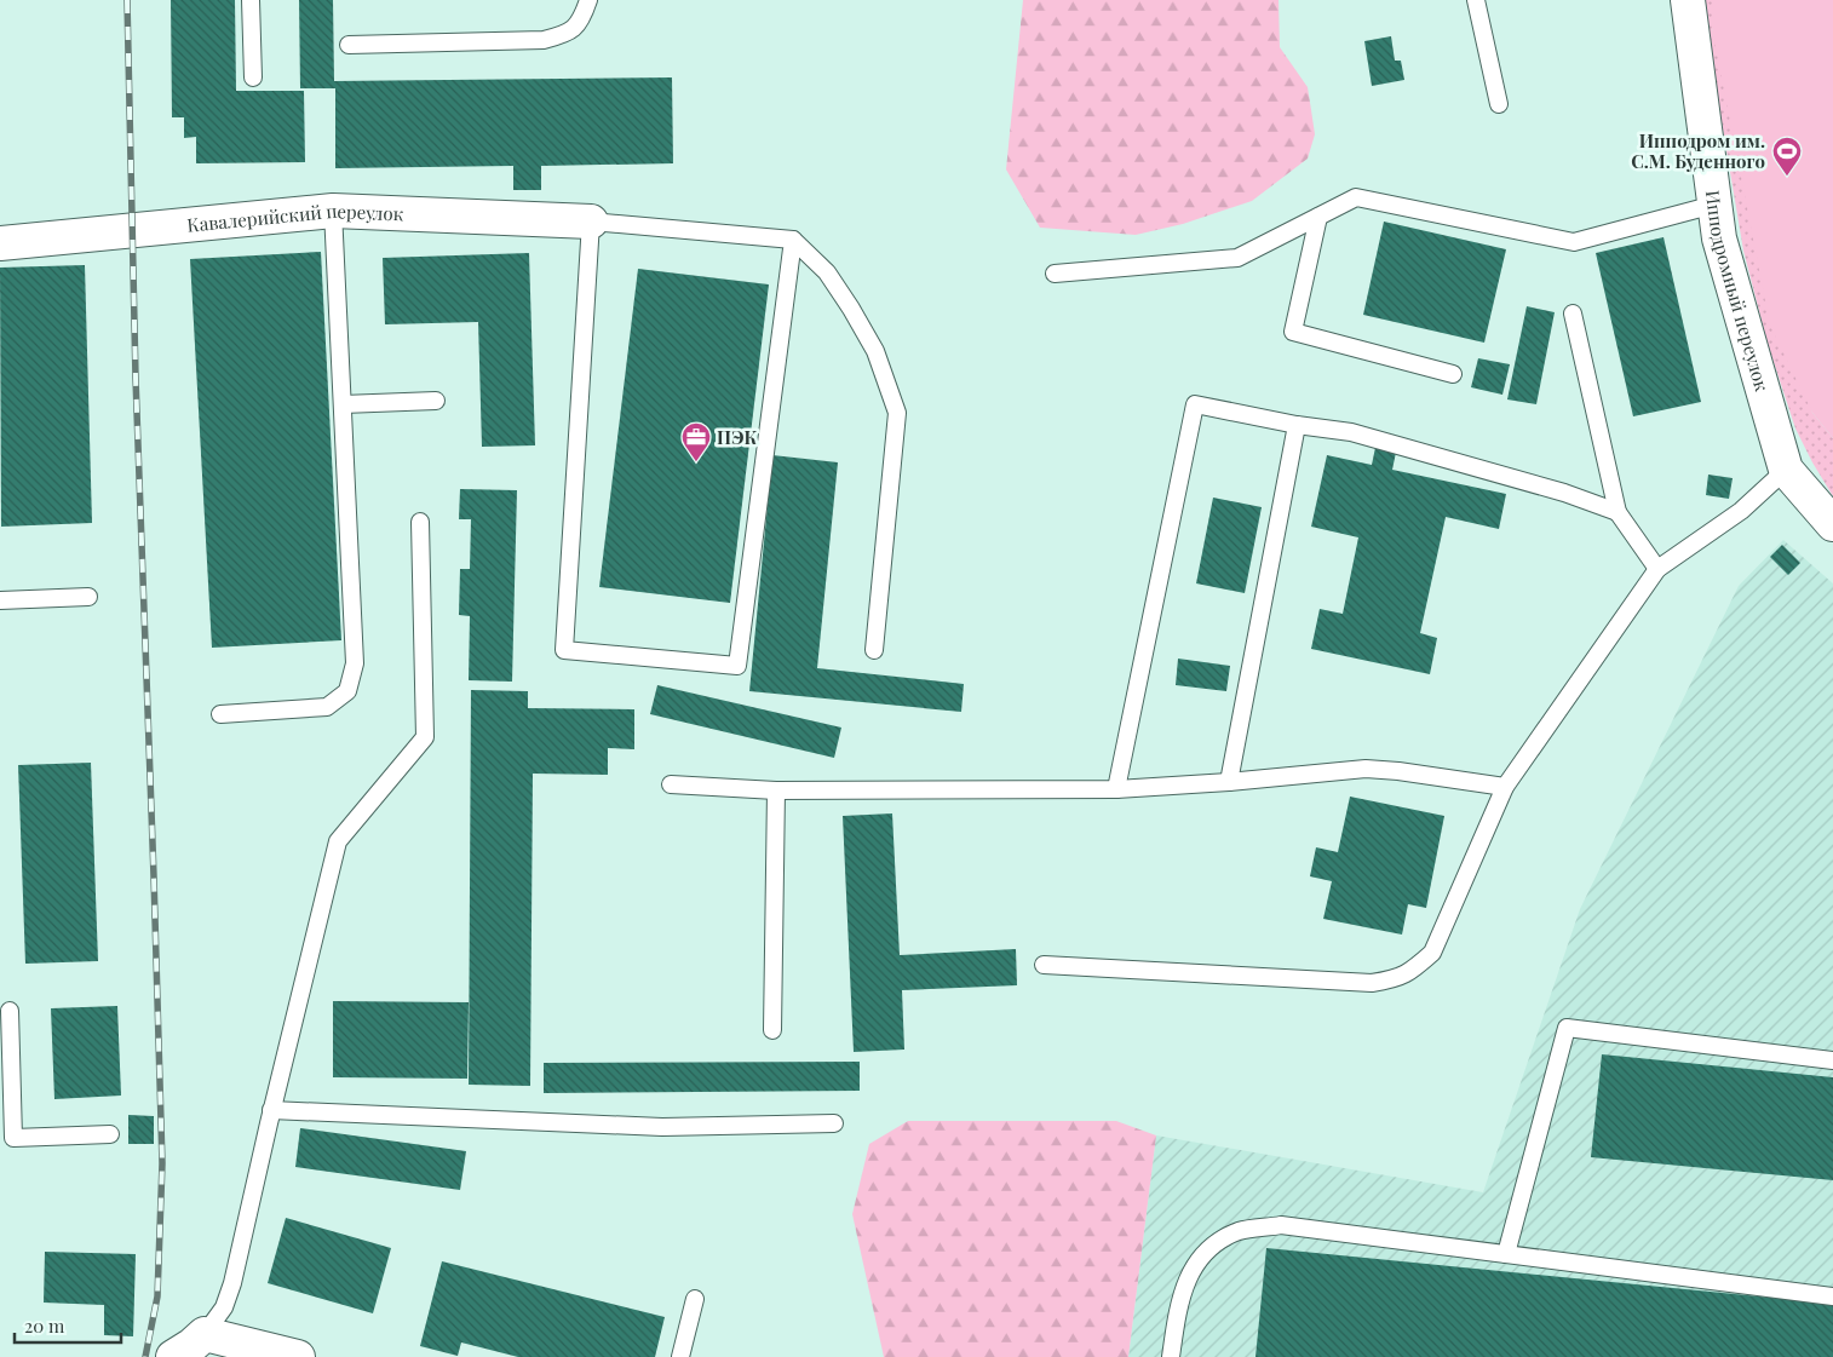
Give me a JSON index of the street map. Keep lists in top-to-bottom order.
{
  "streets": {
    "street": ["Кавалерийский переулок", "Ипподромный переулок"]
  },
  "places": {
    "sports": ["Ипподром им. С.М. Буденного"],
    "office": ["ПЭК"]
  },
  "scale_bar": "20 m"
}
